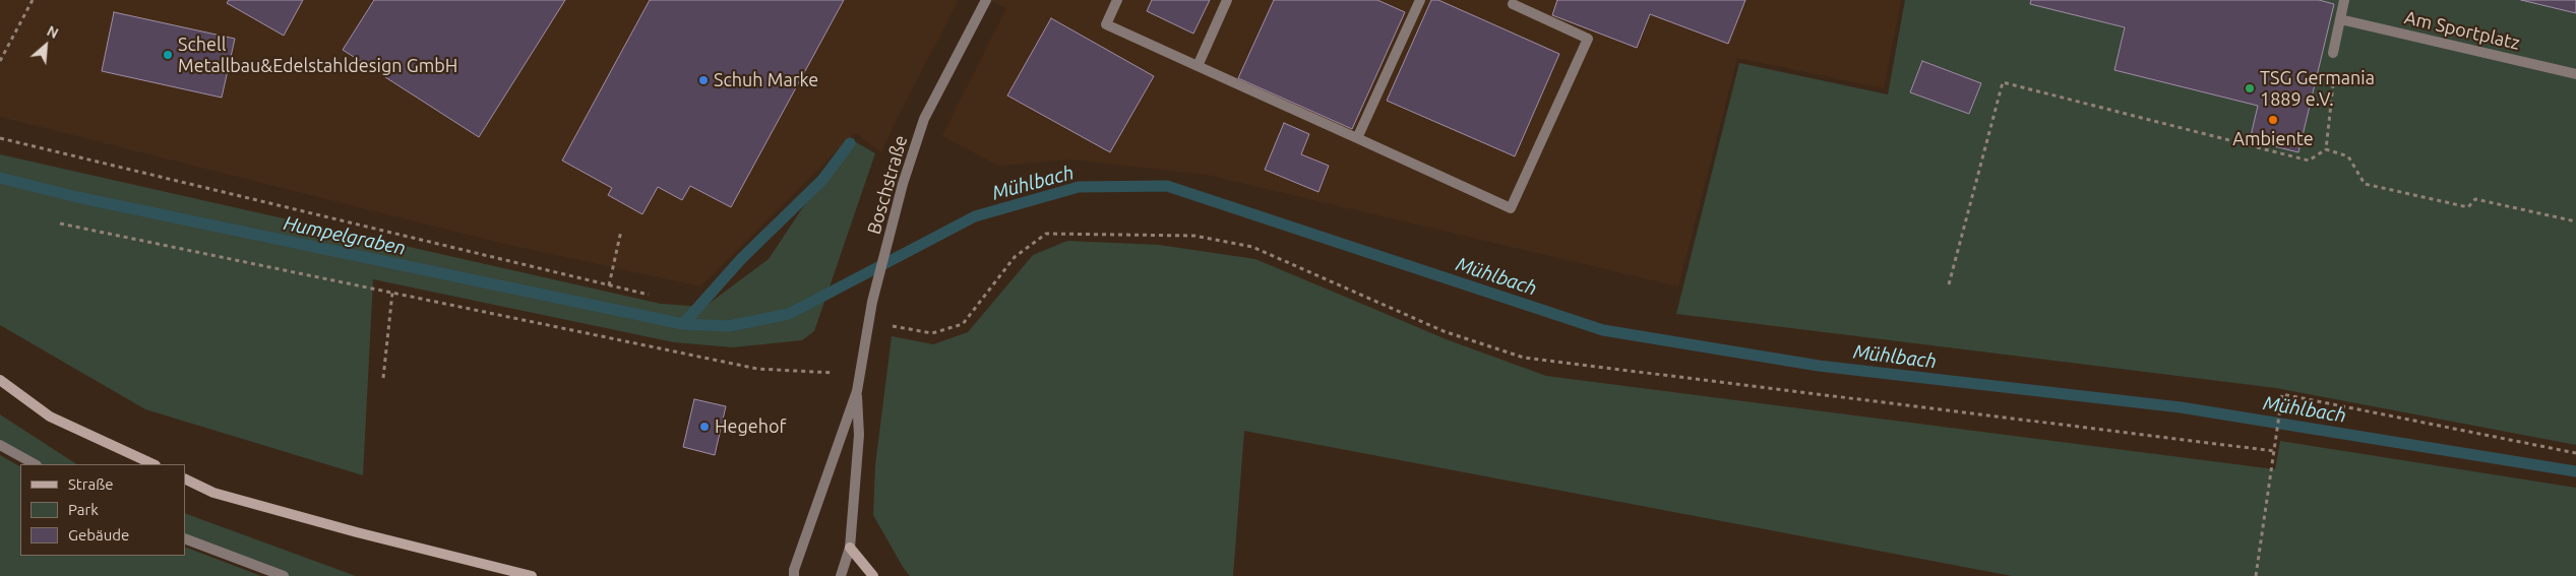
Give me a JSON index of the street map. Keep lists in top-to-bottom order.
{
  "streets": {
    "street": ["Am Sportplatz", "Boschstraße"]
  },
  "water": ["Mühlbach", "Humpelgraben"],
  "places": [
    "Schell Metallbau&Edelstahldesign GmbH",
    "Schuh Marke",
    "TSG Germania 1889 e.V.",
    "Ambiente",
    "Hegehof"
  ],
  "legend": ["Straße", "Park", "Gebäude"],
  "north": "top right"
}
